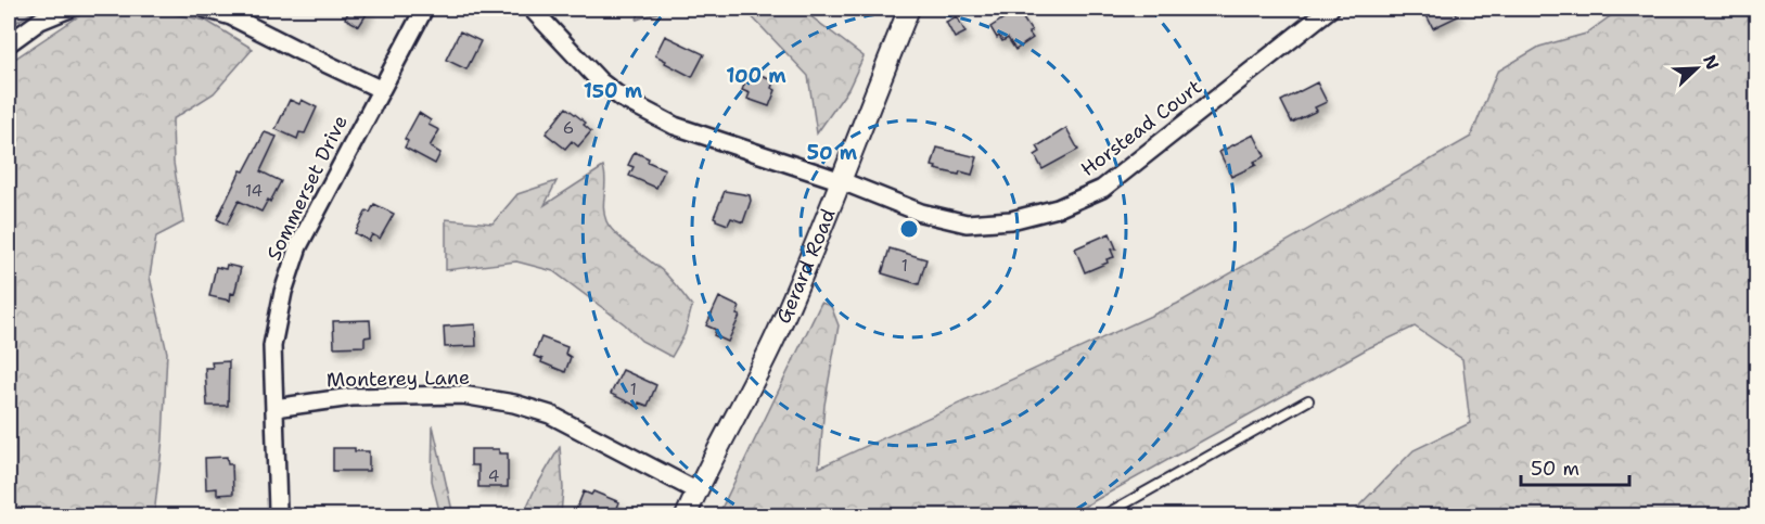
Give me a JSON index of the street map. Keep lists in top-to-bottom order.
{
  "streets": {
    "street": [
      "Horstead Court",
      "Sommerset Drive",
      "Gerard Road",
      "Monterey Lane"
    ]
  },
  "crossings": [
    ["Horstead Court", "Gerard Road"],
    ["Sommerset Drive", "Monterey Lane"],
    ["Gerard Road", "Monterey Lane"]
  ],
  "house_numbers": [
    "6",
    "14",
    "1",
    "1",
    "4"
  ],
  "scale_bar": "50 m",
  "north": "top right",
  "rings": ["100 m", "150 m", "50 m"]
}
